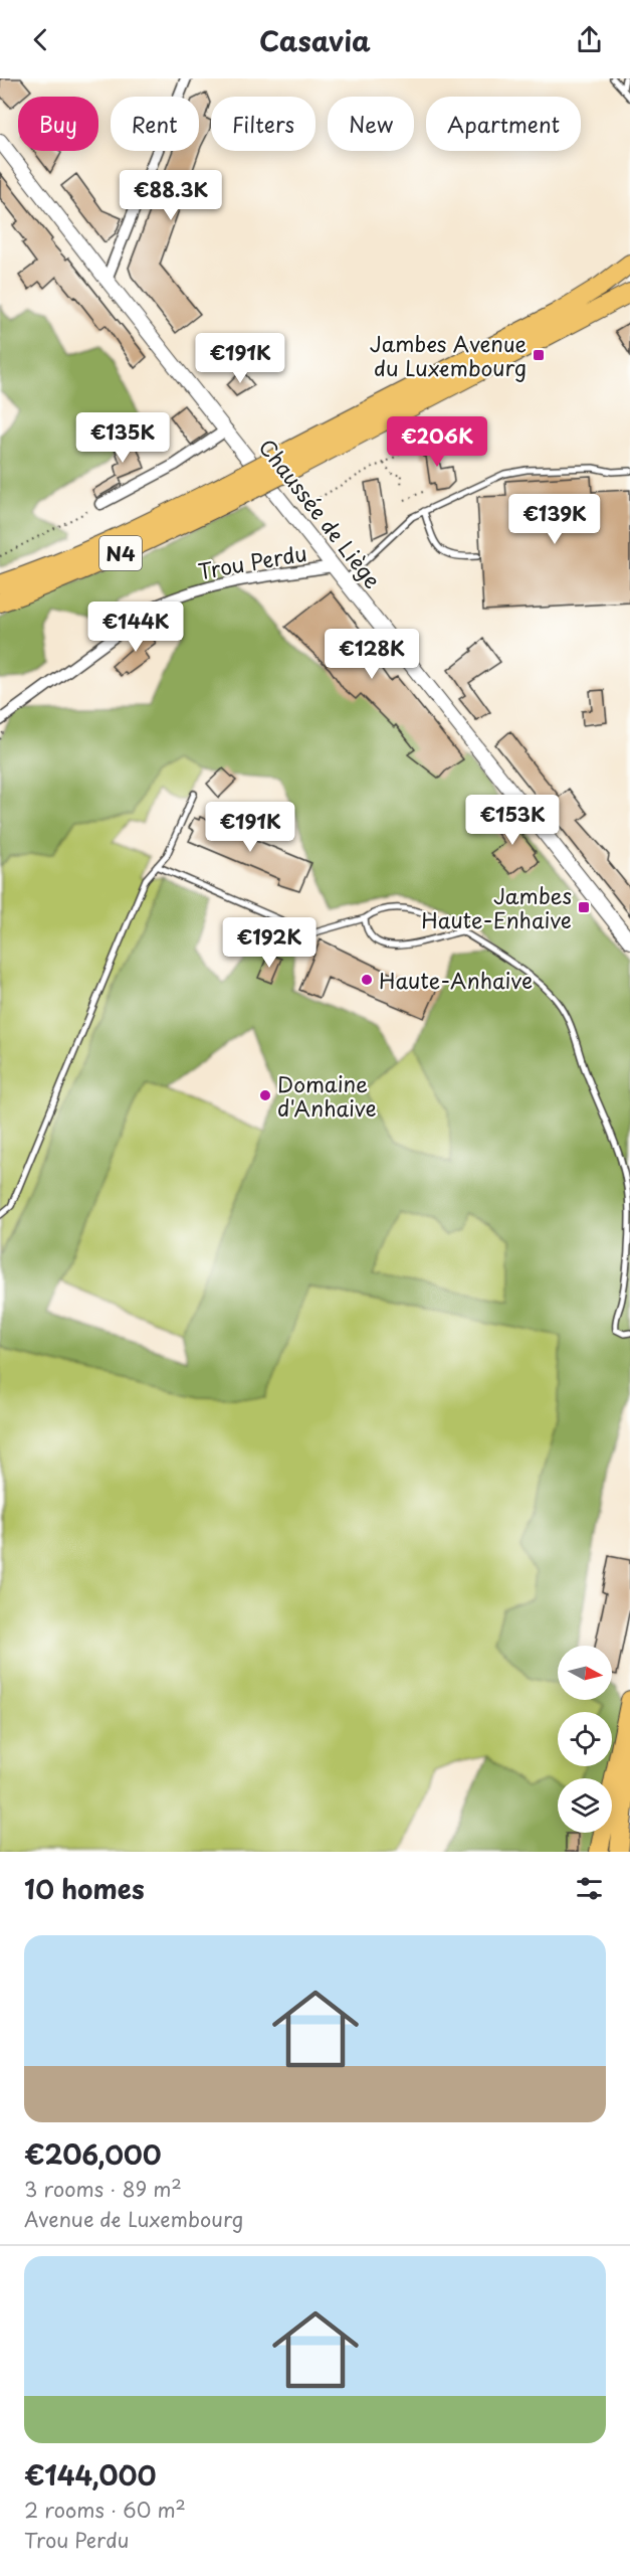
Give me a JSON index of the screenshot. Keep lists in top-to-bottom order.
{
  "streets": {
    "main road": ["N4"],
    "street": ["Chaussée de Liège", "Trou Perdu"]
  },
  "crossings": [
    ["Chaussée de Liège", "Trou Perdu"]
  ],
  "places": {
    "transit": ["Jambes Avenue du Luxembourg", "Jambes Haute-Enhaive"],
    "other": ["Haute-Anhaive", "Domaine d'Anhaive"]
  },
  "north": "right",
  "page": {
    "header": "Casavia",
    "chip": [
      "Buy",
      "Rent",
      "Filters",
      "New",
      "Apartment"
    ],
    "price": [
      "€88.3K",
      "€191K",
      "€135K",
      "€206K",
      "€139K",
      "€144K",
      "€128K",
      "€153K",
      "€191K",
      "€192K"
    ],
    "heading": "10 homes",
    "list": [
      {
        "name": "€206,000",
        "note": "3 rooms · 89 m² · Avenue de Luxembourg"
      },
      {
        "name": "€144,000",
        "note": "2 rooms · 60 m² · Trou Perdu"
      }
    ]
  }
}
